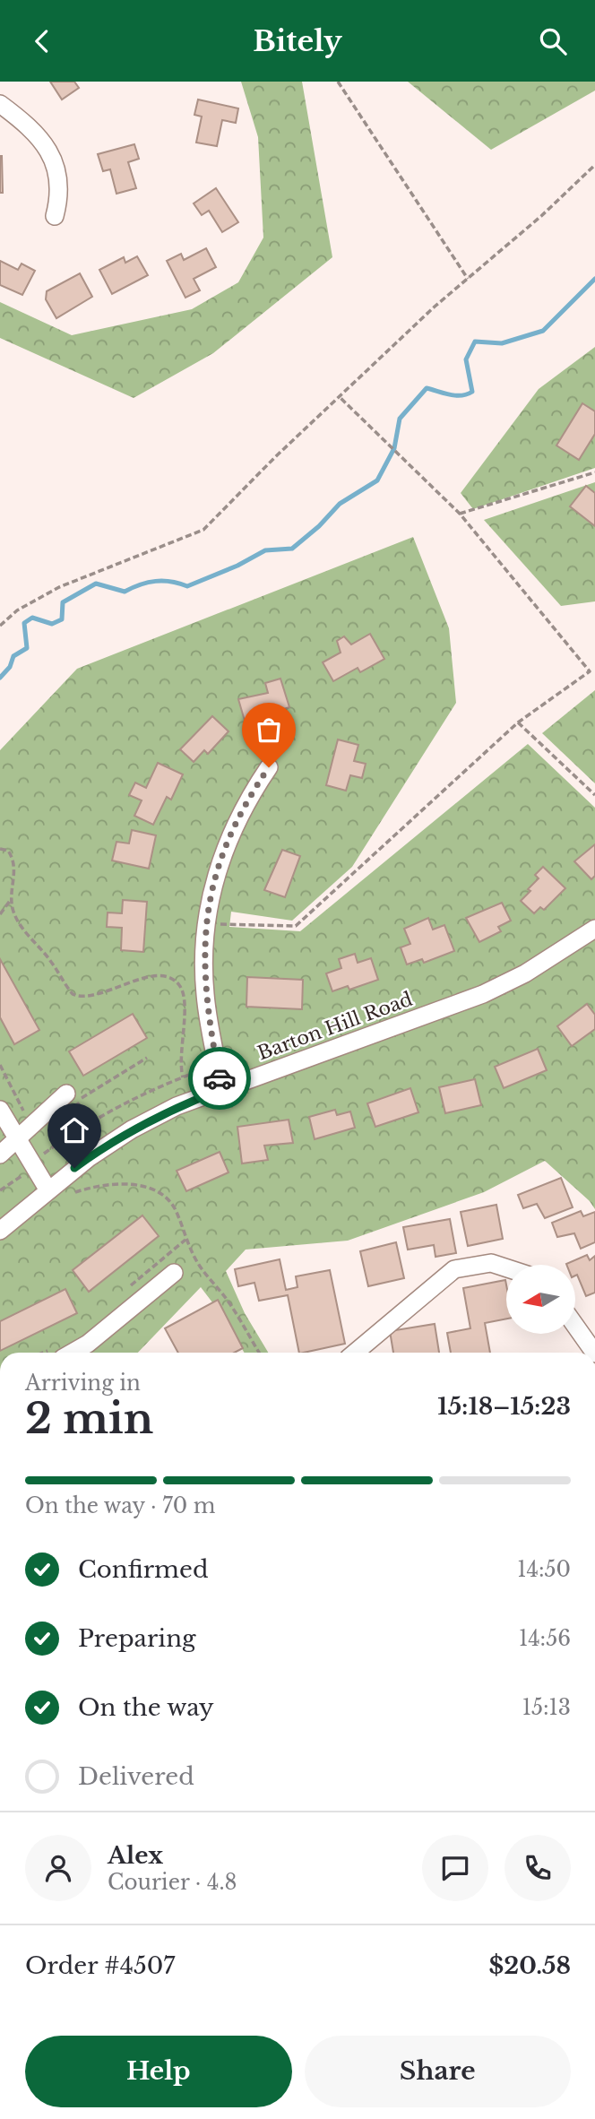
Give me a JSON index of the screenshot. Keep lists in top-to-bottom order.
{
  "streets": {
    "street": ["Barton Hill Road"]
  },
  "north": "left",
  "page": {
    "header": "Bitely",
    "heading": ["2 min", "Arriving in", "15:18–15:23"],
    "panel": [
      "Alex",
      "Courier · 4.8",
      "Order #4507",
      "$20.58"
    ],
    "bar": "On the way · 70 m",
    "list": [
      ["Confirmed", "14:50"],
      ["Preparing", "14:56"],
      ["On the way", "15:13"],
      "Delivered"
    ],
    "buttons": ["Help", "Share"]
  }
}
